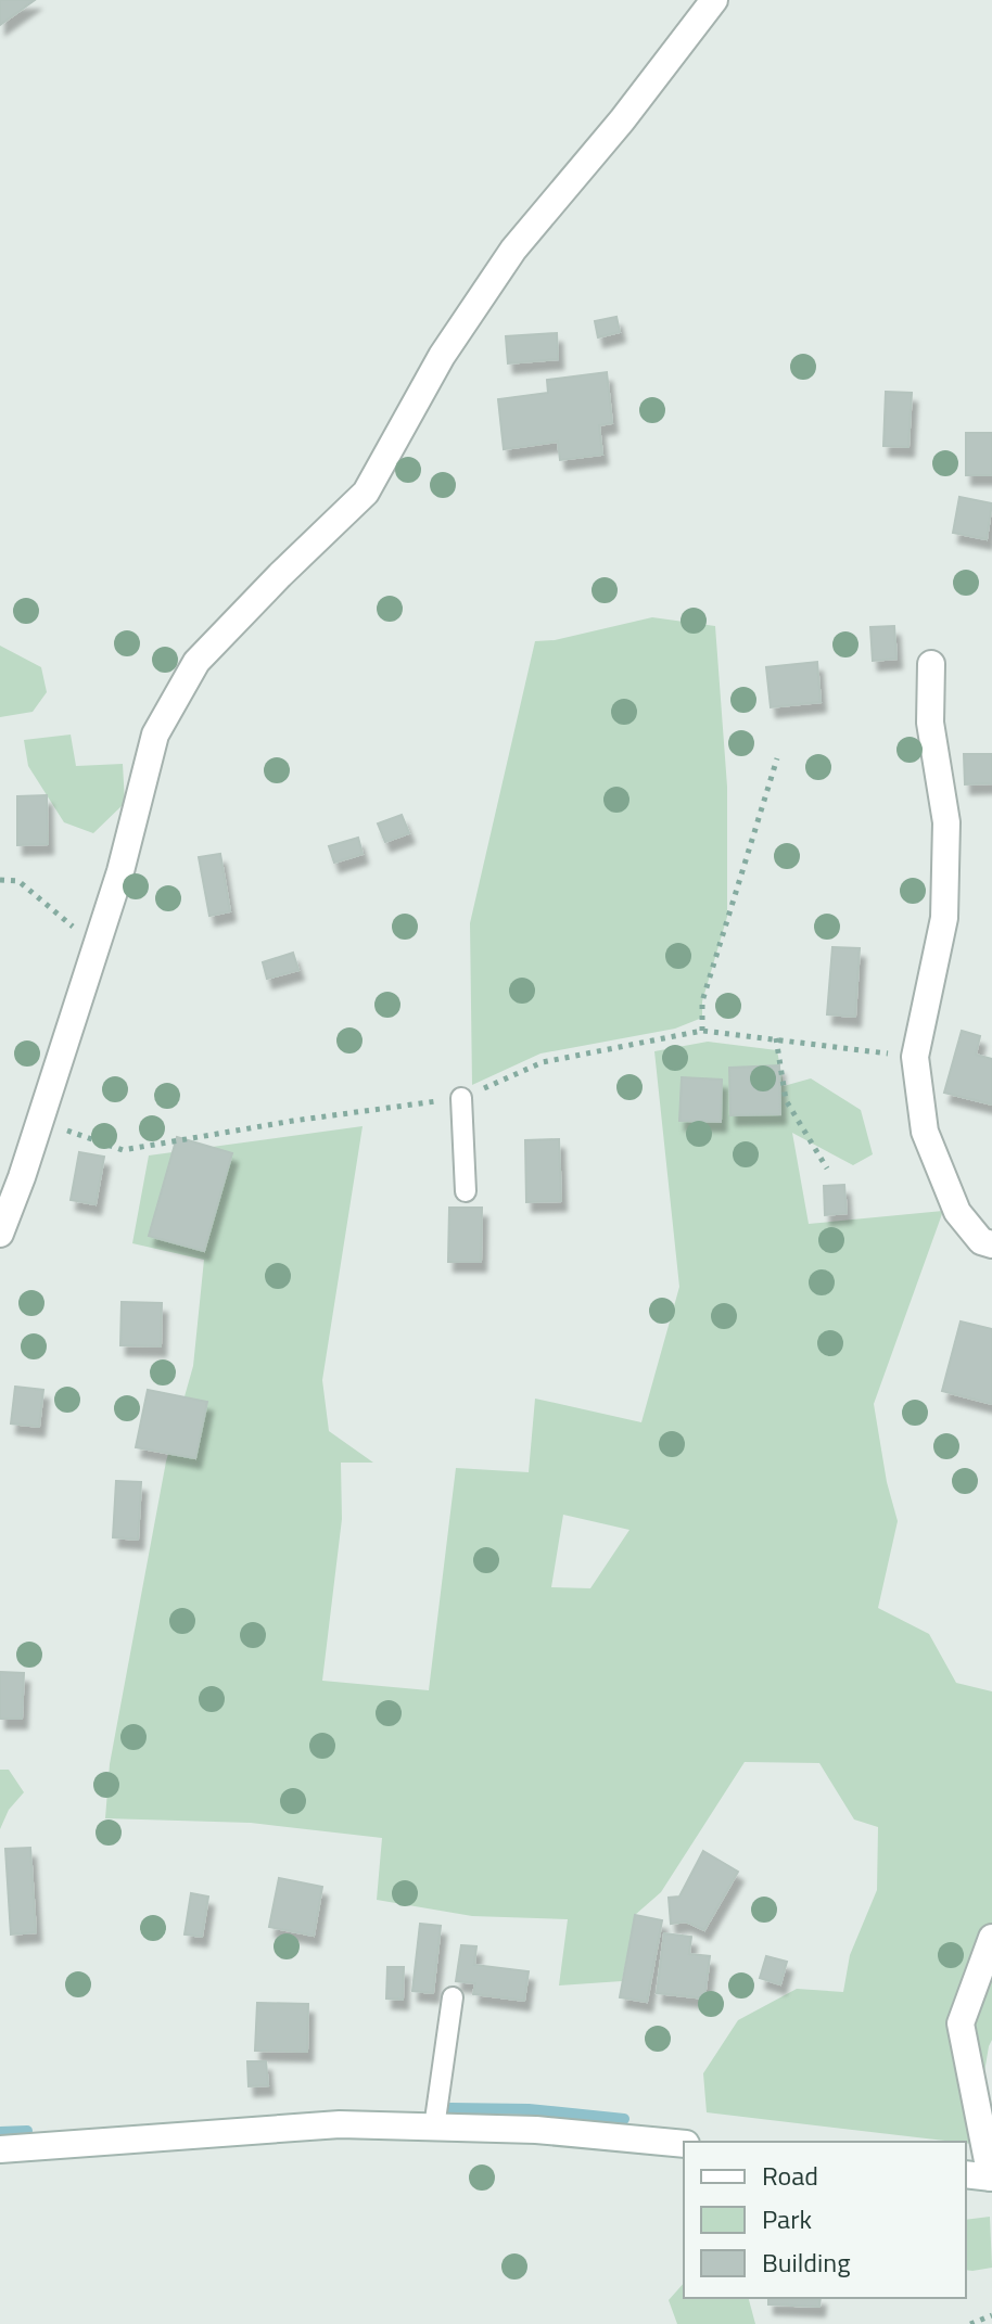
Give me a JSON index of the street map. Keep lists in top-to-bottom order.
{
  "legend": ["Road", "Park", "Building"]
}
